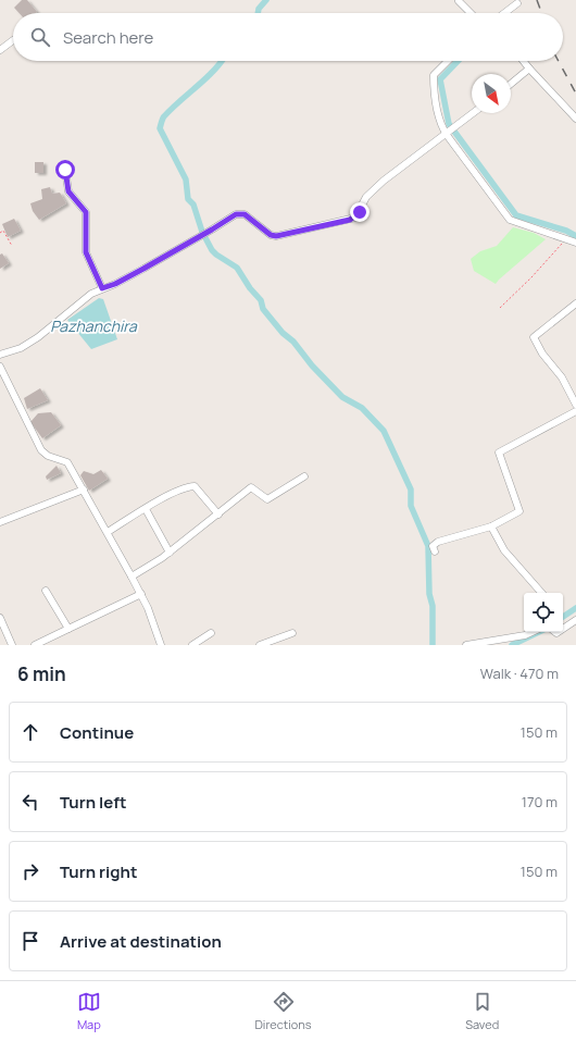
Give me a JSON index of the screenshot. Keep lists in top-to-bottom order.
{
  "water": ["Pazhanchira"],
  "north": "bottom right",
  "page": {
    "search": "Search here",
    "heading": ["6 min", "Walk · 470 m"],
    "list": [
      ["Continue", "150 m"],
      ["Turn left", "170 m"],
      ["Turn right", "150 m"],
      "Arrive at destination"
    ],
    "nav": ["Map", "Directions", "Saved"]
  }
}
